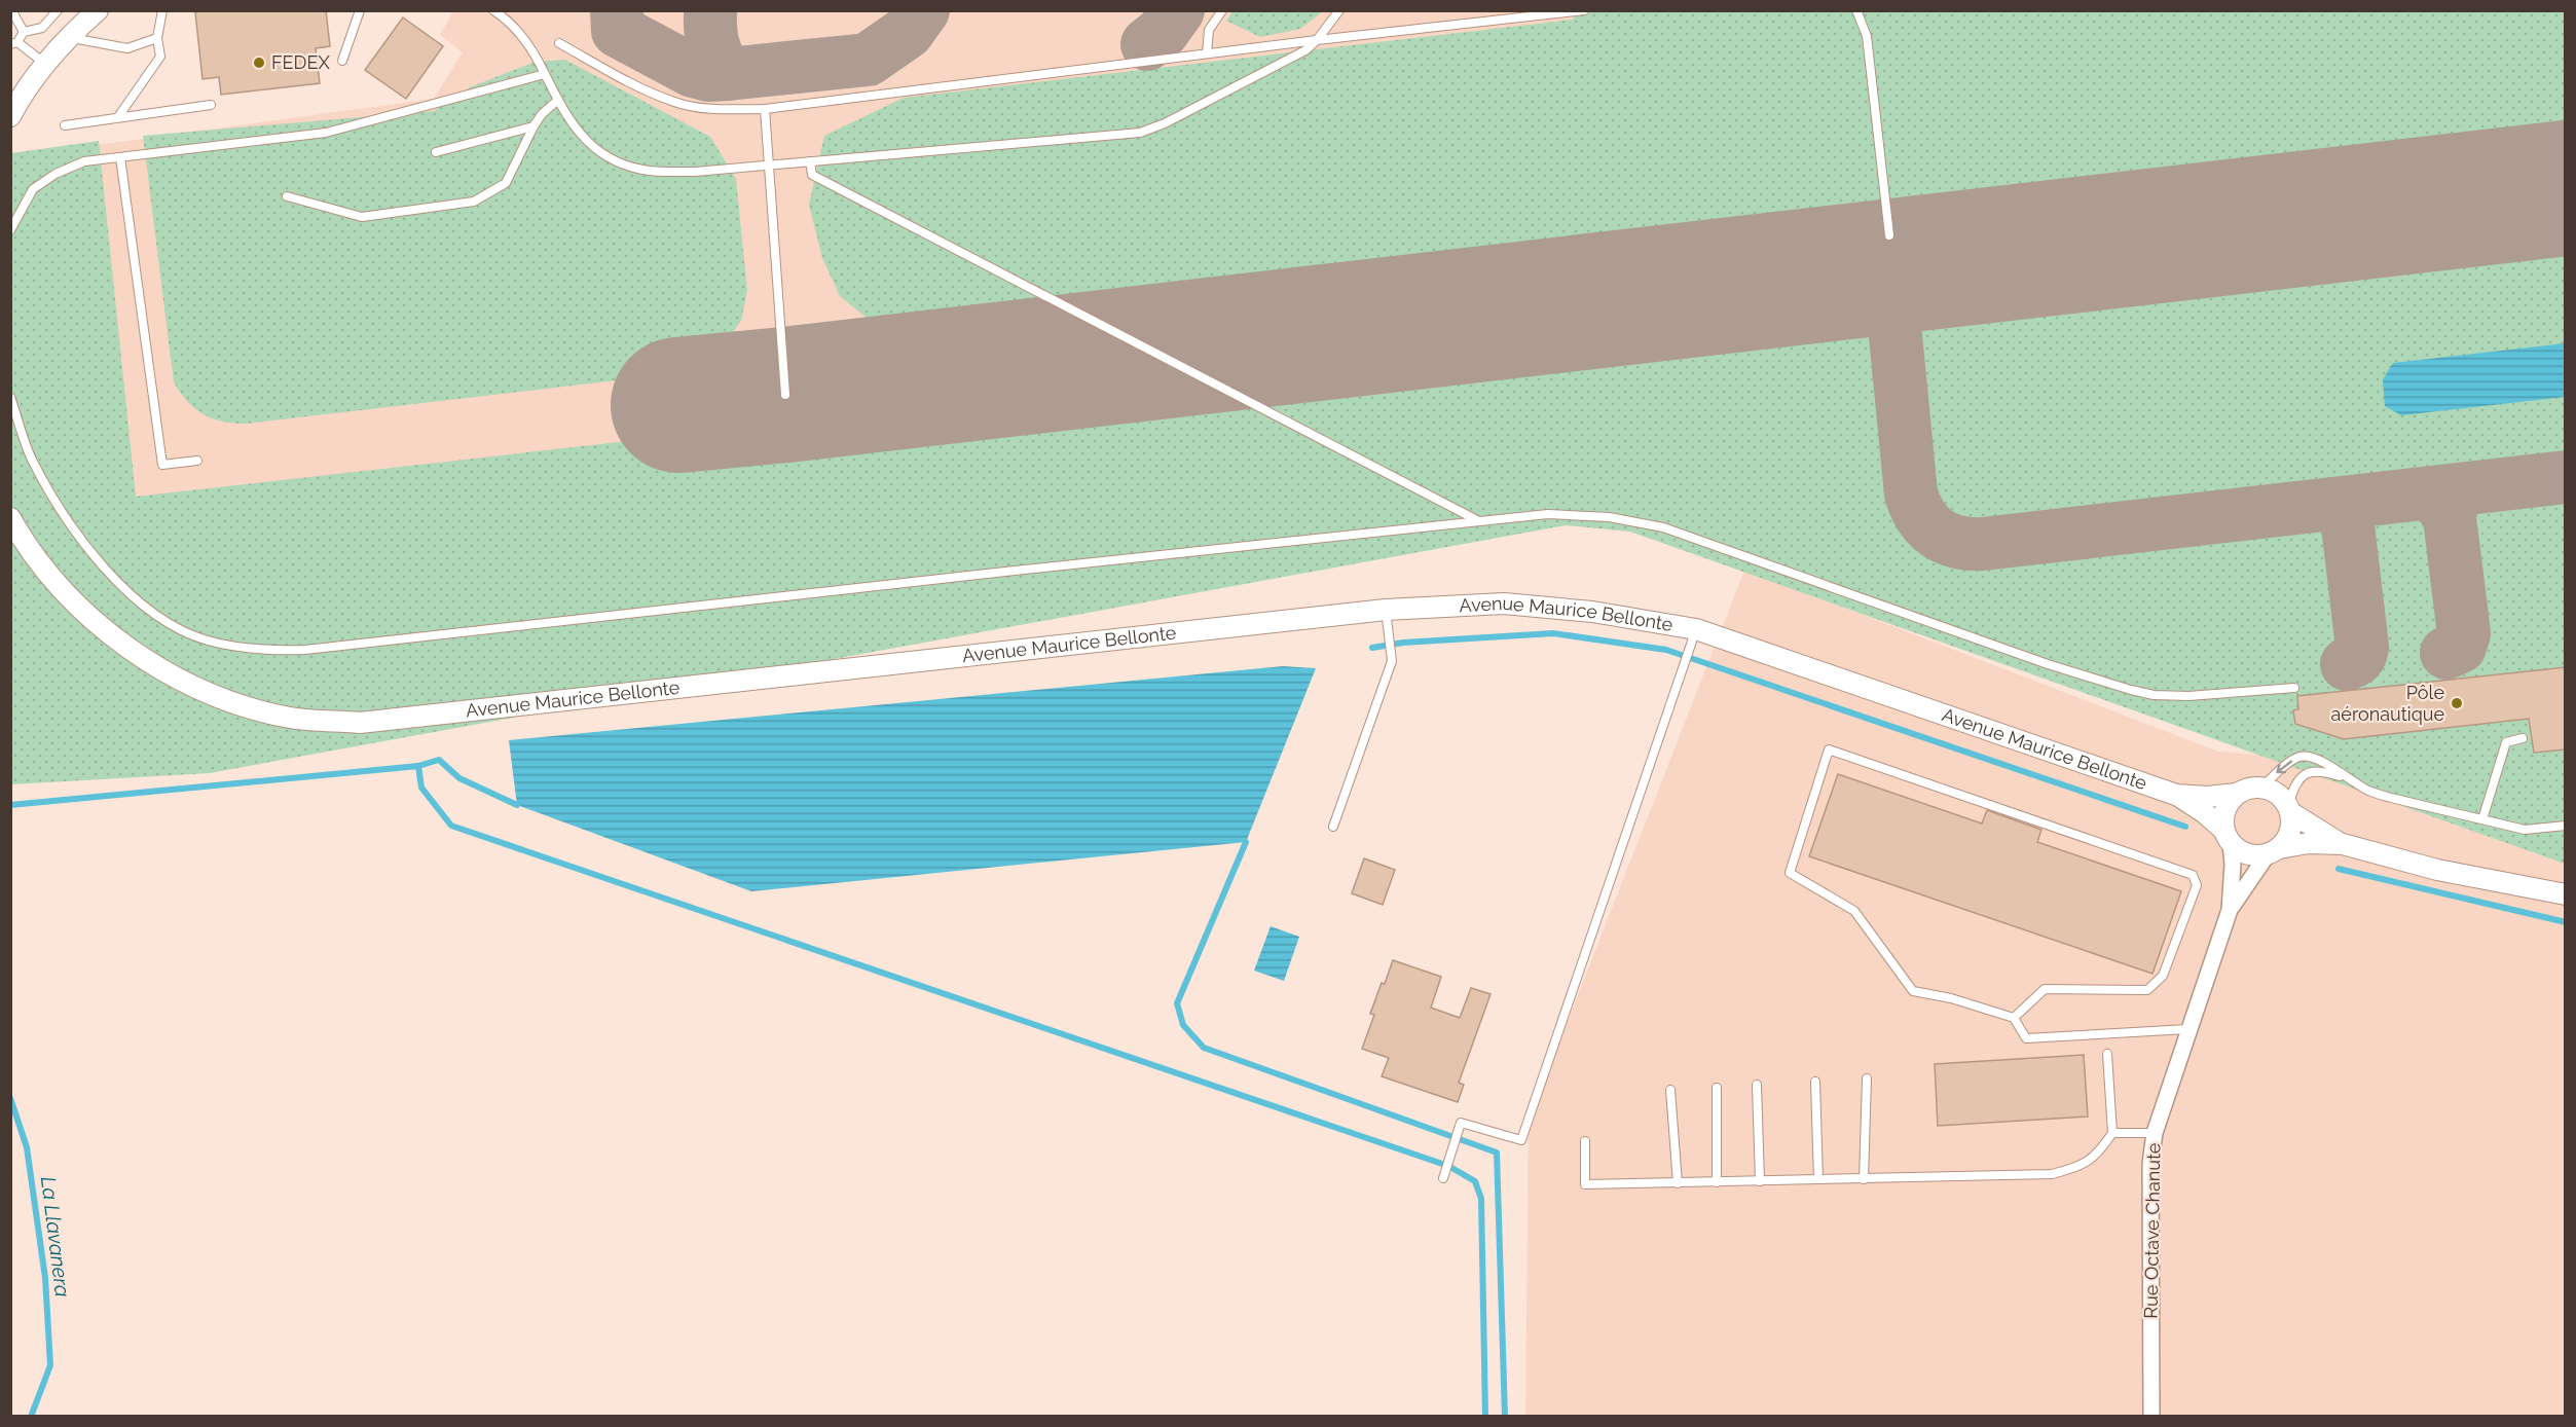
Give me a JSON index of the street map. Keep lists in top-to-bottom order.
{
  "streets": {
    "street": ["Avenue Maurice Bellonte", "Rue Octave Chanute"]
  },
  "crossings": [
    ["Avenue Maurice Bellonte", "Rue Octave Chanute"]
  ],
  "water": ["La Llavanera"],
  "places": ["FEDEX", "Pôle aéronautique"]
}
